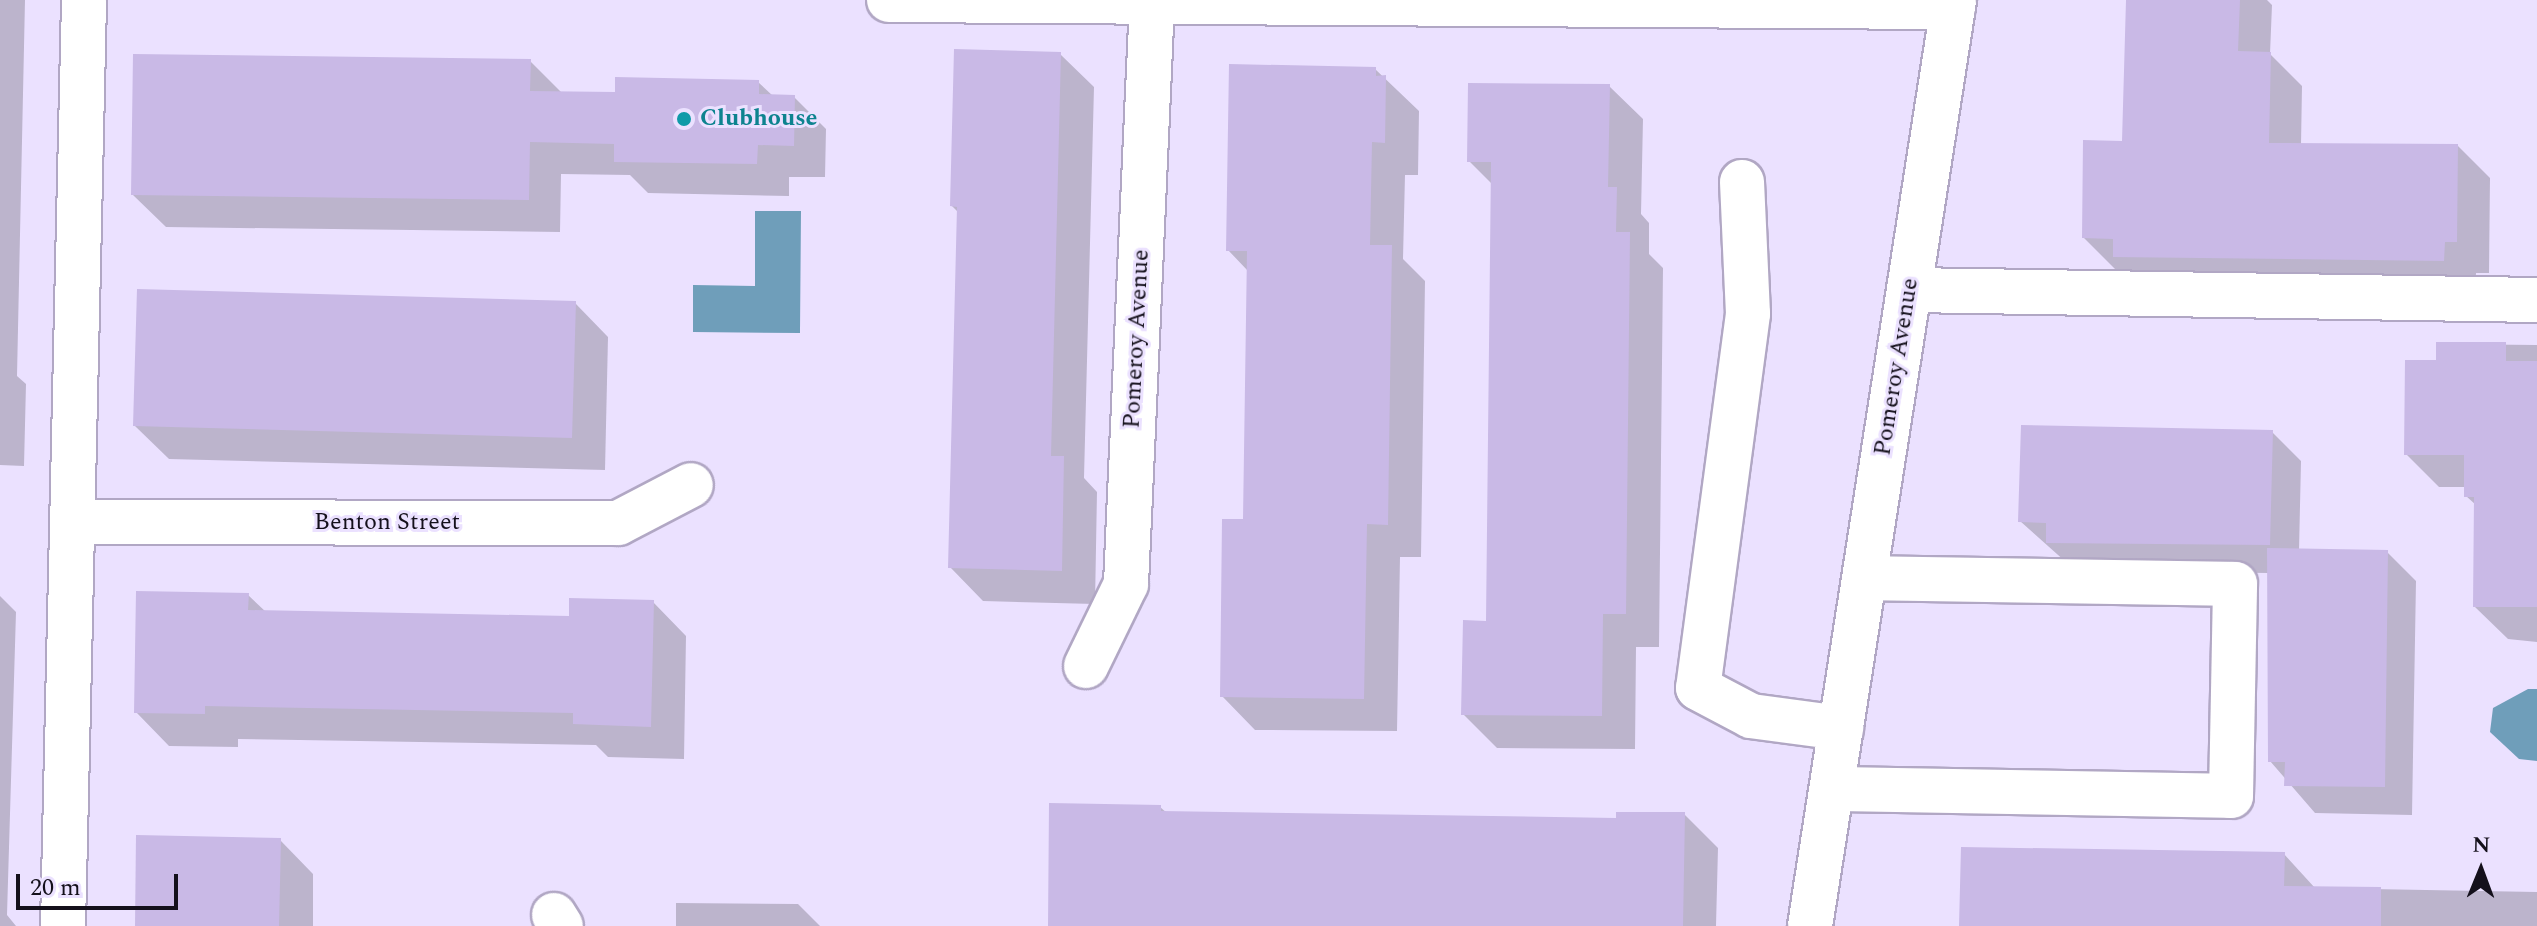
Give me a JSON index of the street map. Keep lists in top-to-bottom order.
{
  "streets": {
    "street": ["Pomeroy Avenue", "Benton Street"]
  },
  "places": ["Clubhouse"],
  "scale_bar": "20 m",
  "north": "top"
}
